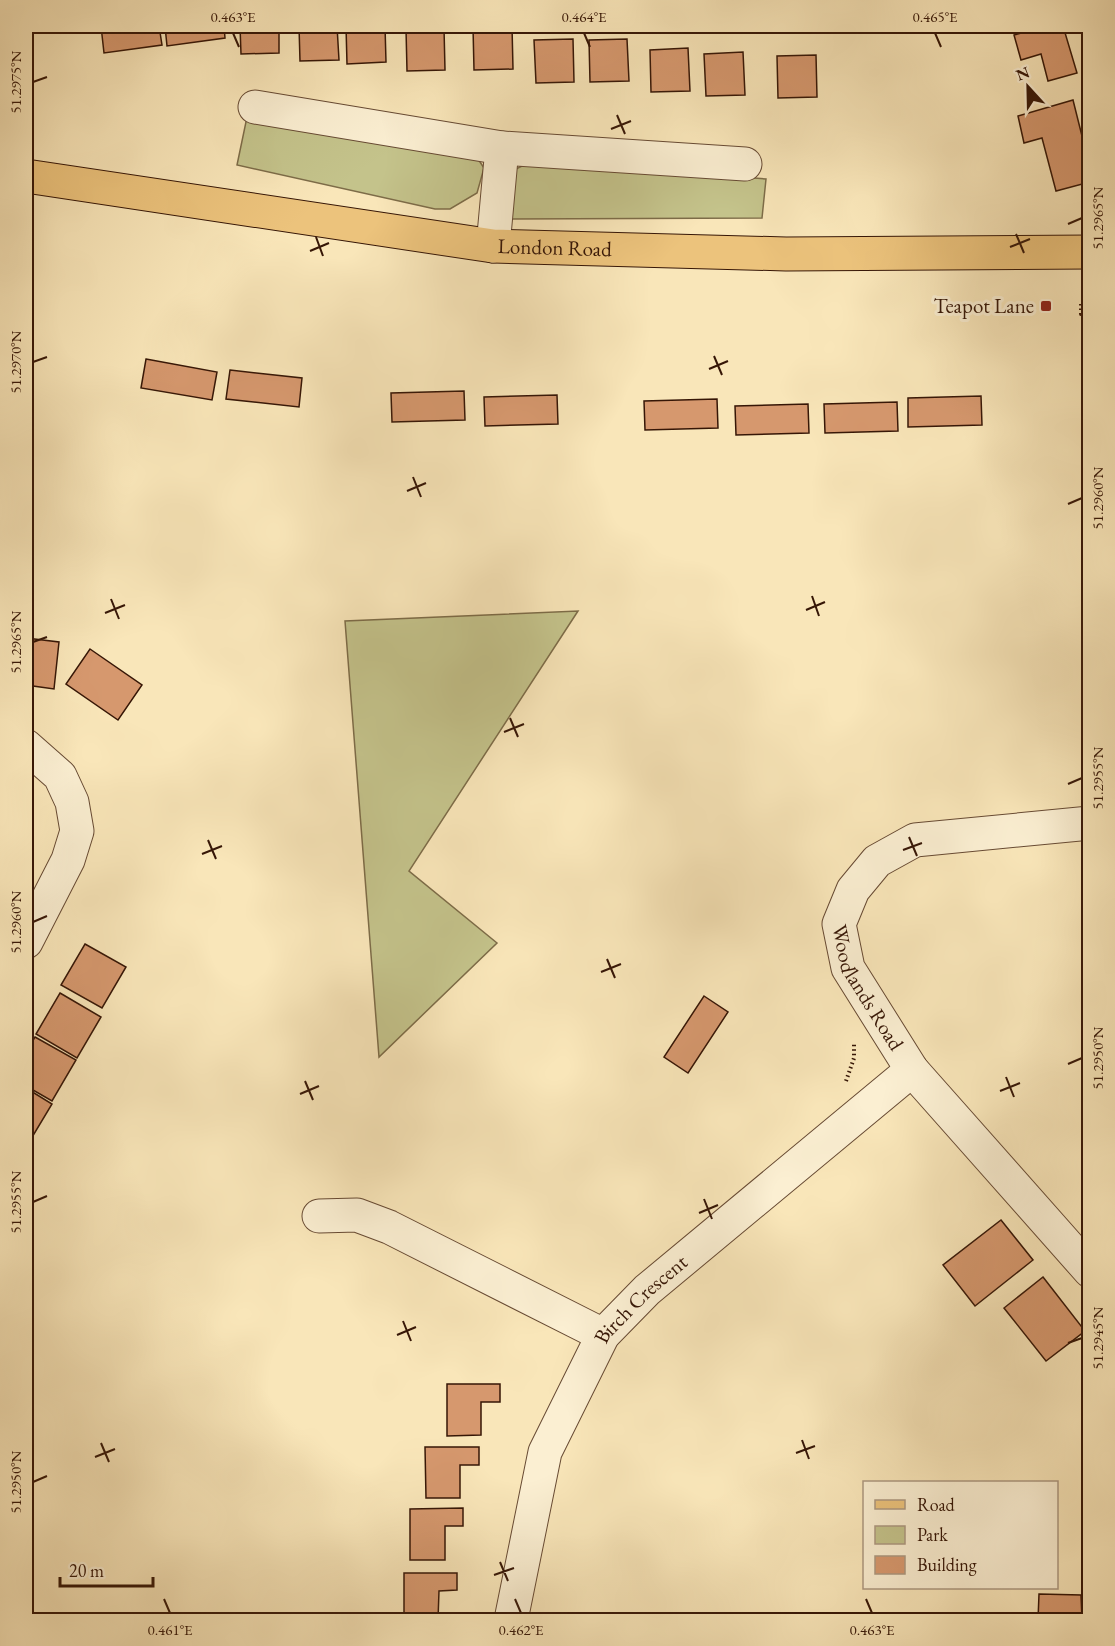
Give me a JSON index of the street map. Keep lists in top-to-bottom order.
{
  "streets": {
    "main road": ["London Road"],
    "street": ["Woodlands Road", "Birch Crescent"]
  },
  "crossings": [
    ["Woodlands Road", "Birch Crescent"]
  ],
  "places": {
    "transit": ["Teapot Lane"]
  },
  "legend": ["Road", "Park", "Building"],
  "scale_bar": "20 m",
  "north": "top",
  "coordinates": [
    "0.463°E",
    "0.464°E",
    "0.465°E",
    "51.2975°N",
    "51.2965°N",
    "51.2970°N",
    "51.2960°N",
    "51.2955°N",
    "51.2950°N",
    "51.2945°N",
    "0.461°E",
    "0.462°E"
  ]
}
